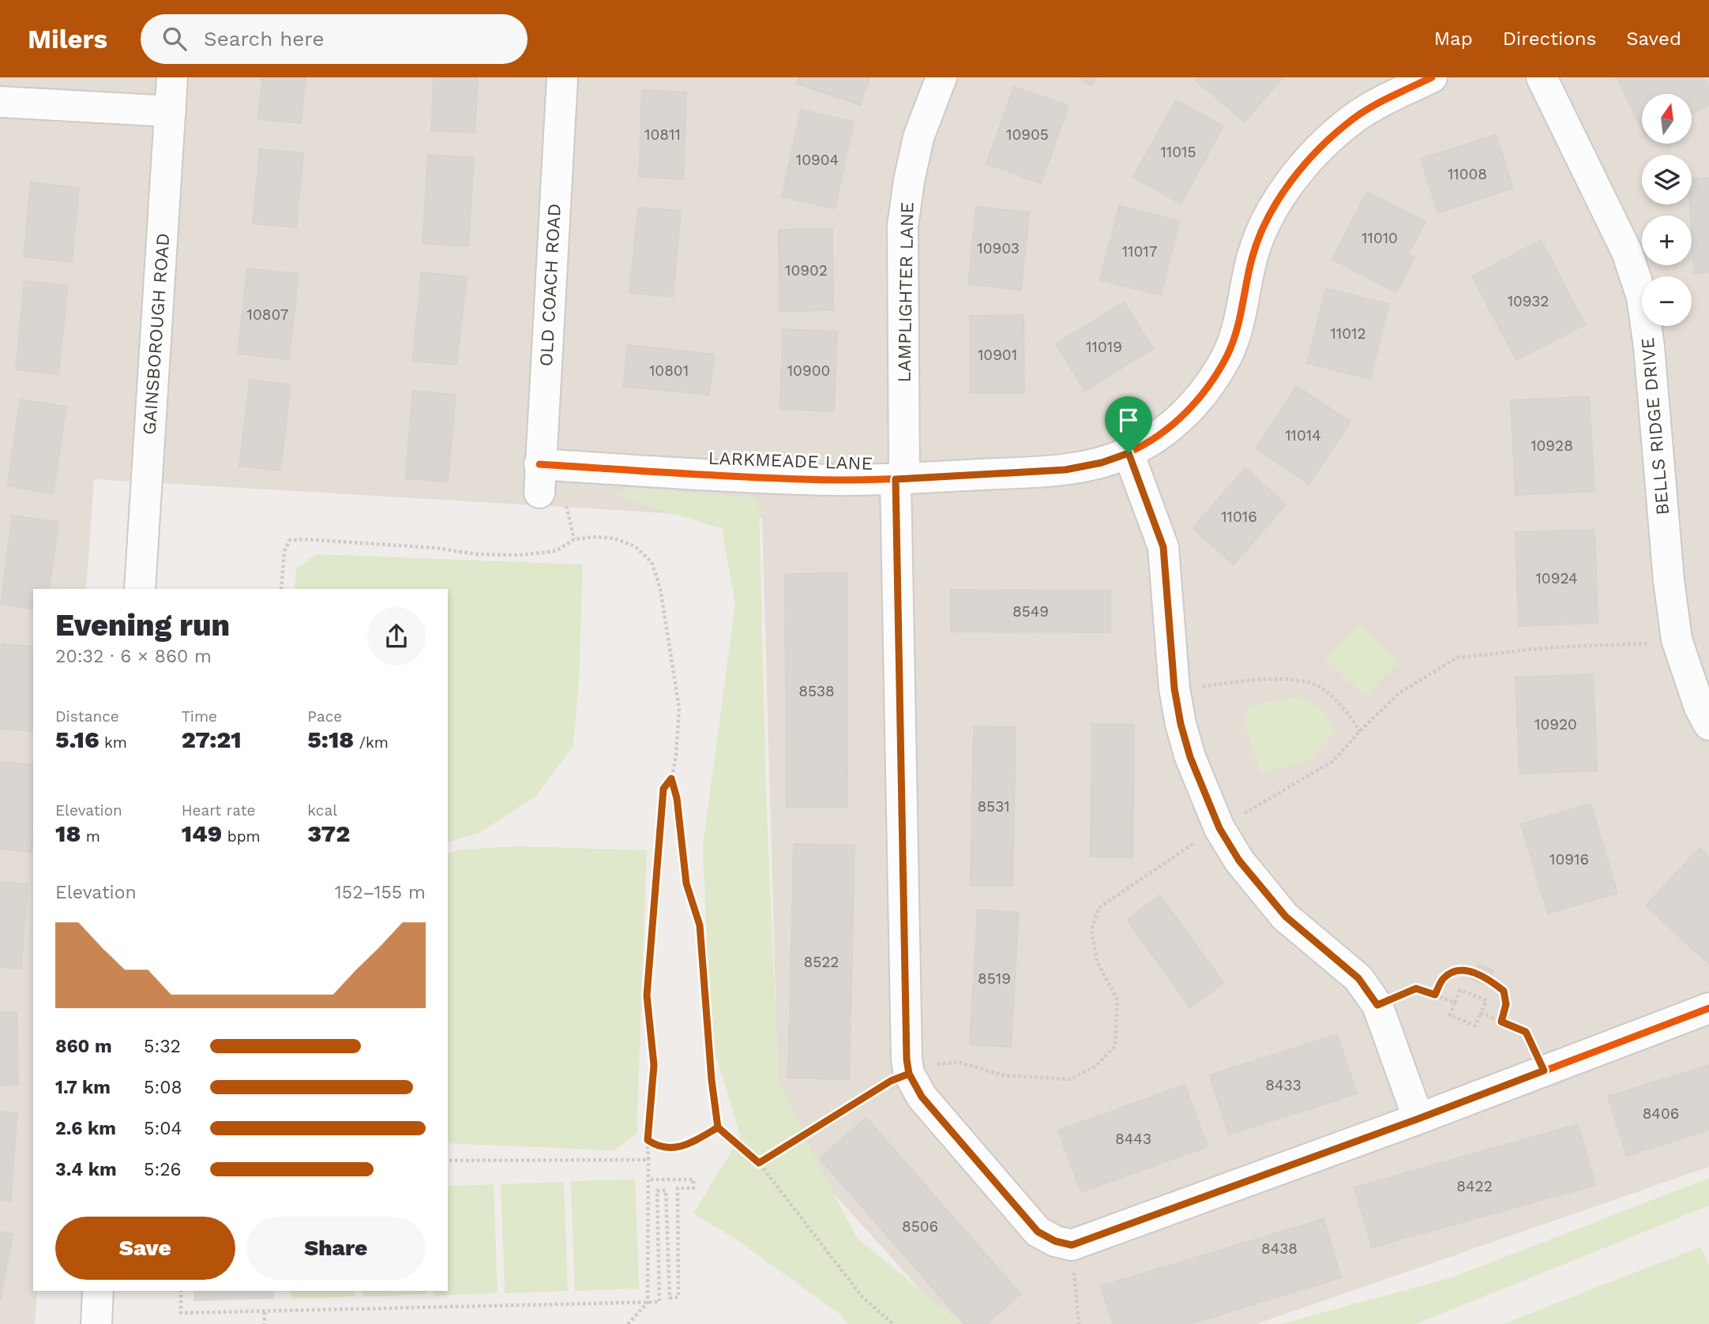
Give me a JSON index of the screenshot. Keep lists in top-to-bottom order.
{
  "streets": {
    "street": [
      "OLD COACH ROAD",
      "LAMPLIGHTER LANE",
      "GAINSBOROUGH ROAD",
      "BELLS RIDGE DRIVE",
      "LARKMEADE LANE"
    ]
  },
  "crossings": [
    ["OLD COACH ROAD", "LARKMEADE LANE"],
    ["LAMPLIGHTER LANE", "LARKMEADE LANE"]
  ],
  "house_numbers": [
    "10811",
    "10905",
    "11015",
    "10904",
    "11008",
    "11010",
    "10903",
    "11017",
    "10902",
    "10932",
    "10807",
    "11012",
    "11019",
    "10901",
    "10801",
    "10900",
    "11014",
    "10928",
    "11016",
    "10924",
    "8549",
    "8538",
    "10920",
    "8531",
    "10916",
    "8522",
    "8519",
    "8433",
    "8406",
    "8443",
    "8422",
    "8506",
    "8438"
  ],
  "north": "top",
  "page": {
    "header": "Milers",
    "search": "Search here",
    "nav": ["Map", "Directions", "Saved"],
    "map_buttons": ["+", "−"],
    "heading": ["Evening run", "20:32 · 6 × 860 m"],
    "stats": [
      ["Distance", "5.16 km"],
      ["Time", "27:21"],
      ["Pace", "5:18 /km"],
      ["Elevation", "18 m"],
      ["Heart rate", "149 bpm"],
      ["kcal", "372"]
    ],
    "chart": ["Elevation", "152–155 m"],
    "list": [
      {
        "name": "860 m",
        "note": "5:32"
      },
      {
        "name": "1.7 km",
        "note": "5:08"
      },
      {
        "name": "2.6 km",
        "note": "5:04"
      },
      {
        "name": "3.4 km",
        "note": "5:26"
      }
    ],
    "buttons": ["Save", "Share"]
  }
}
